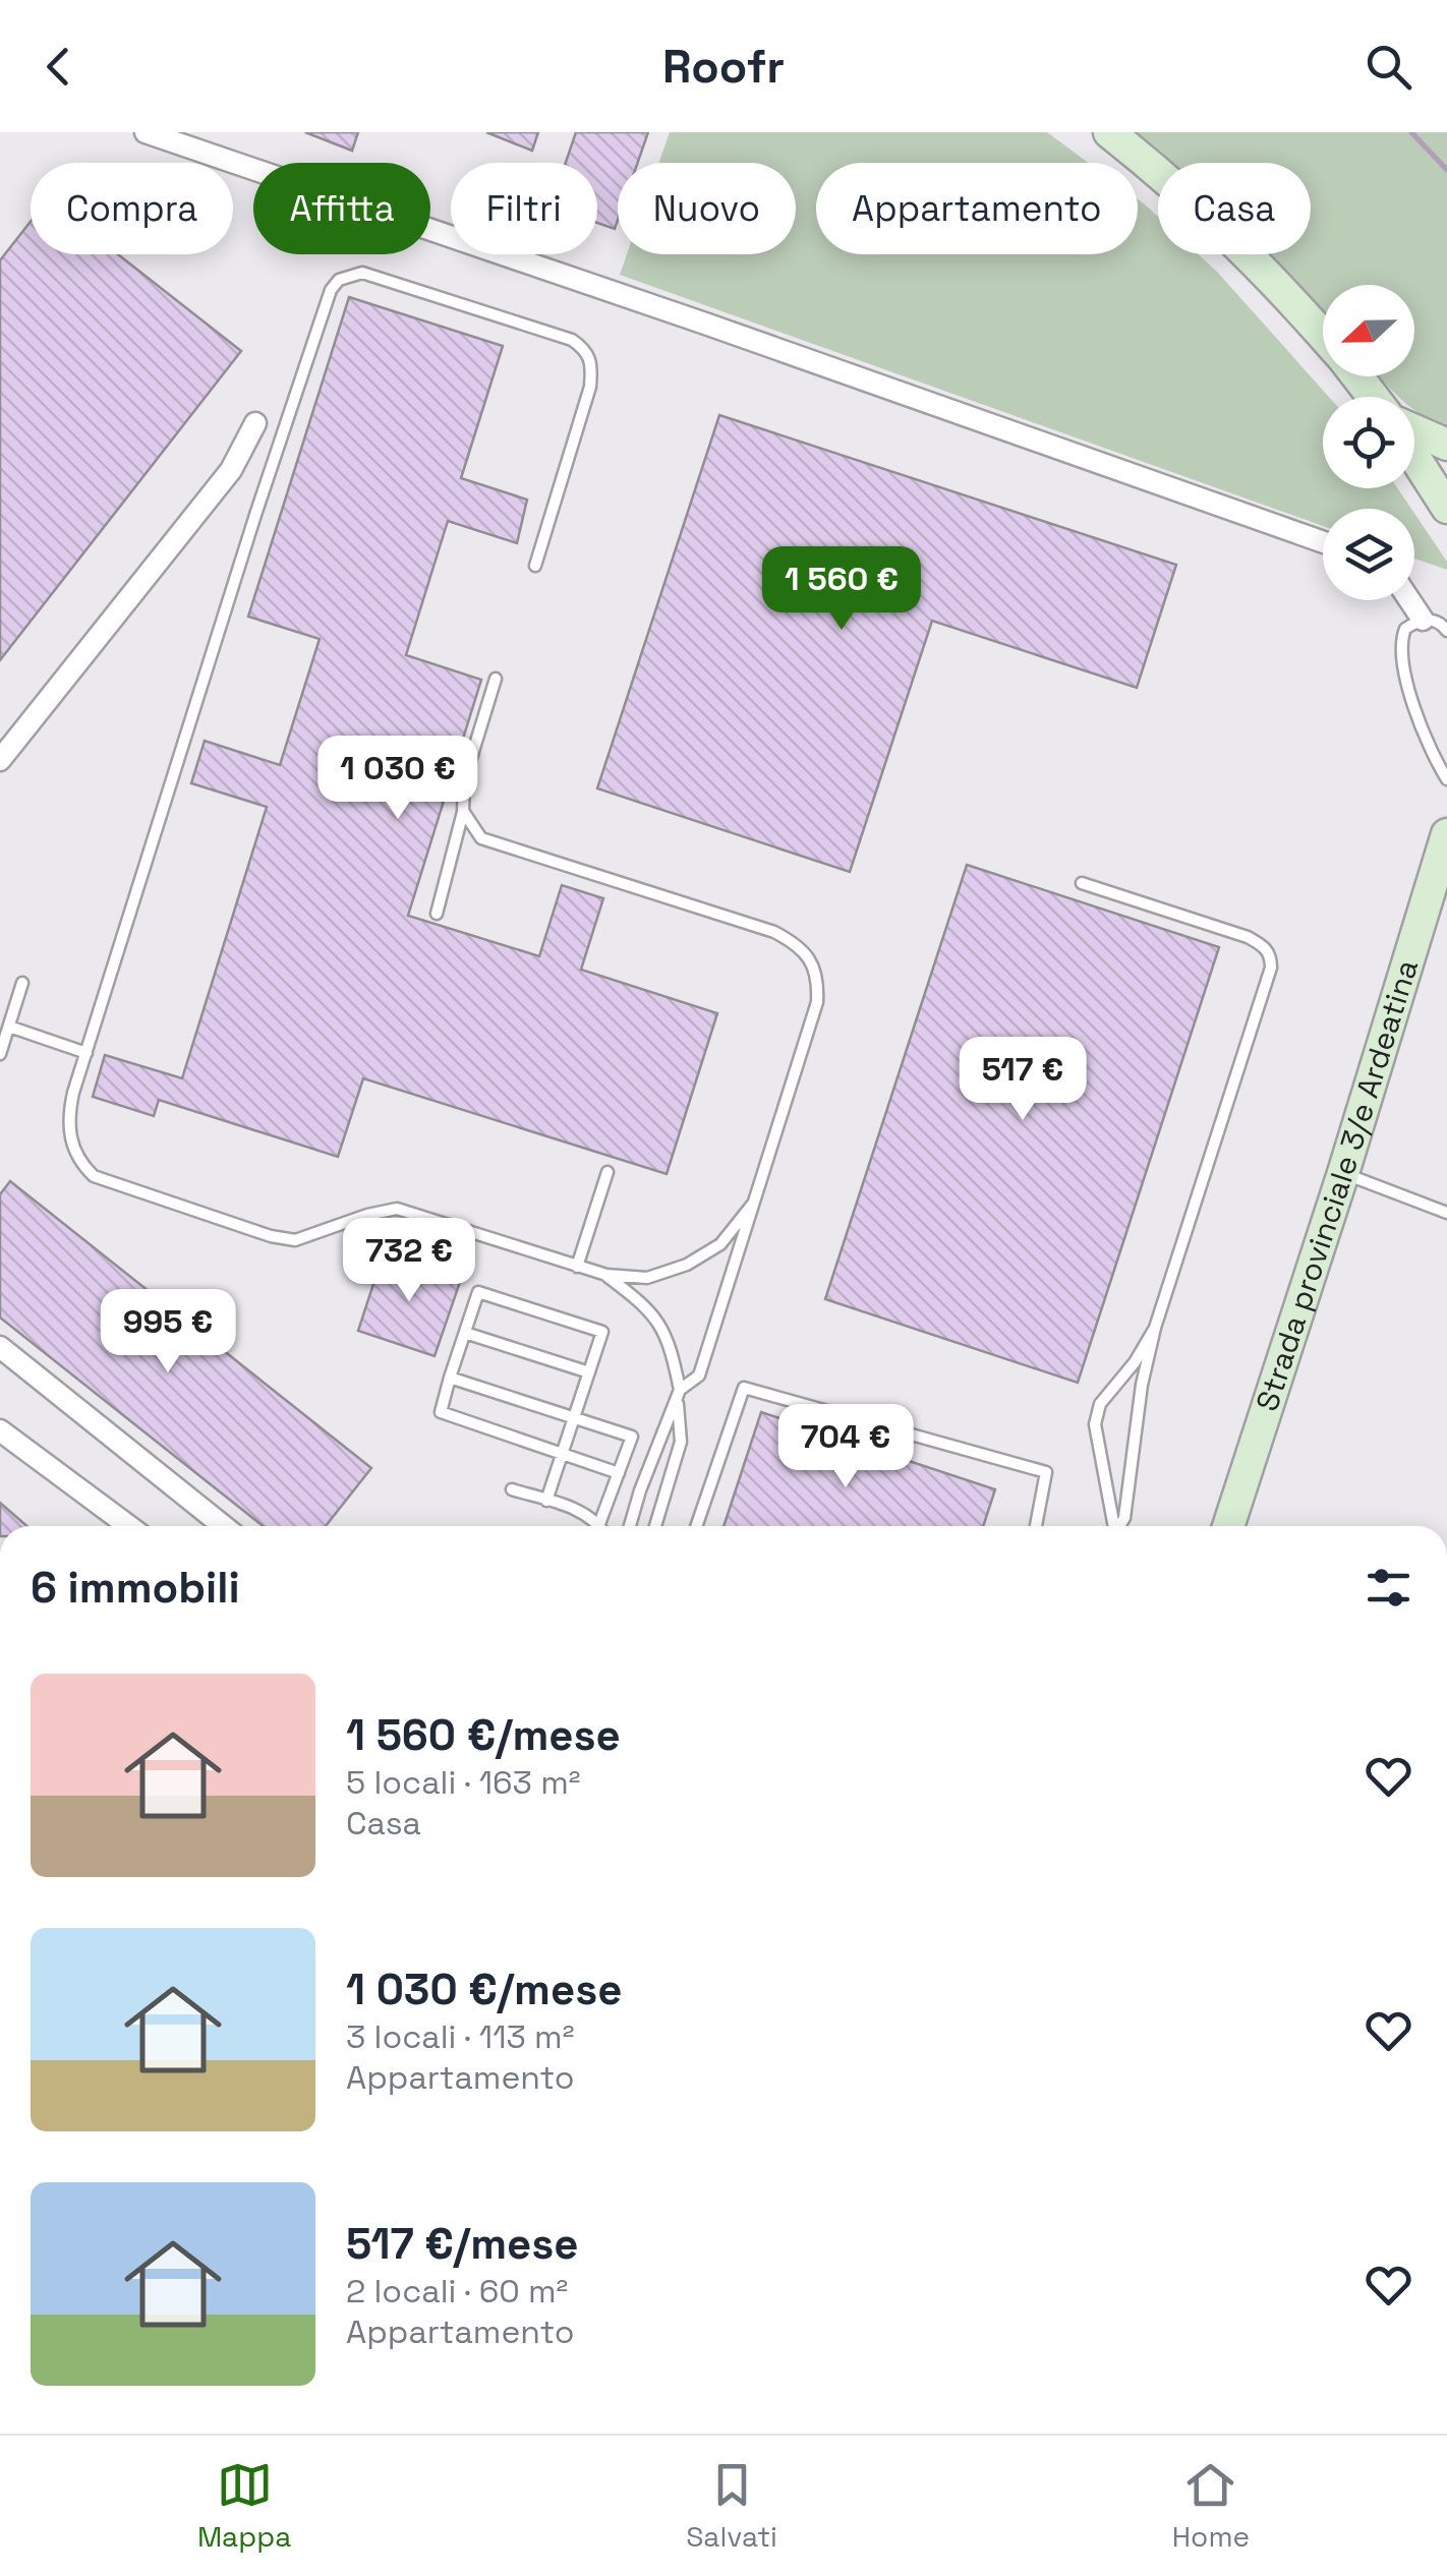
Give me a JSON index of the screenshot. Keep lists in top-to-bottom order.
{
  "streets": {
    "main road": ["Strada provinciale 3/e Ardeatina"]
  },
  "north": "left",
  "page": {
    "header": "Roofr",
    "chip": [
      "Compra",
      "Affitta",
      "Filtri",
      "Nuovo",
      "Appartamento",
      "Casa"
    ],
    "price": [
      "1 560 €",
      "1 030 €",
      "517 €",
      "732 €",
      "995 €",
      "704 €"
    ],
    "heading": "6 immobili",
    "list": [
      {
        "name": "1 560 €/mese",
        "note": "5 locali · 163 m² · Casa"
      },
      {
        "name": "1 030 €/mese",
        "note": "3 locali · 113 m² · Appartamento"
      },
      {
        "name": "517 €/mese",
        "note": "2 locali · 60 m² · Appartamento"
      }
    ],
    "tabs": ["Mappa", "Salvati", "Home"]
  }
}
